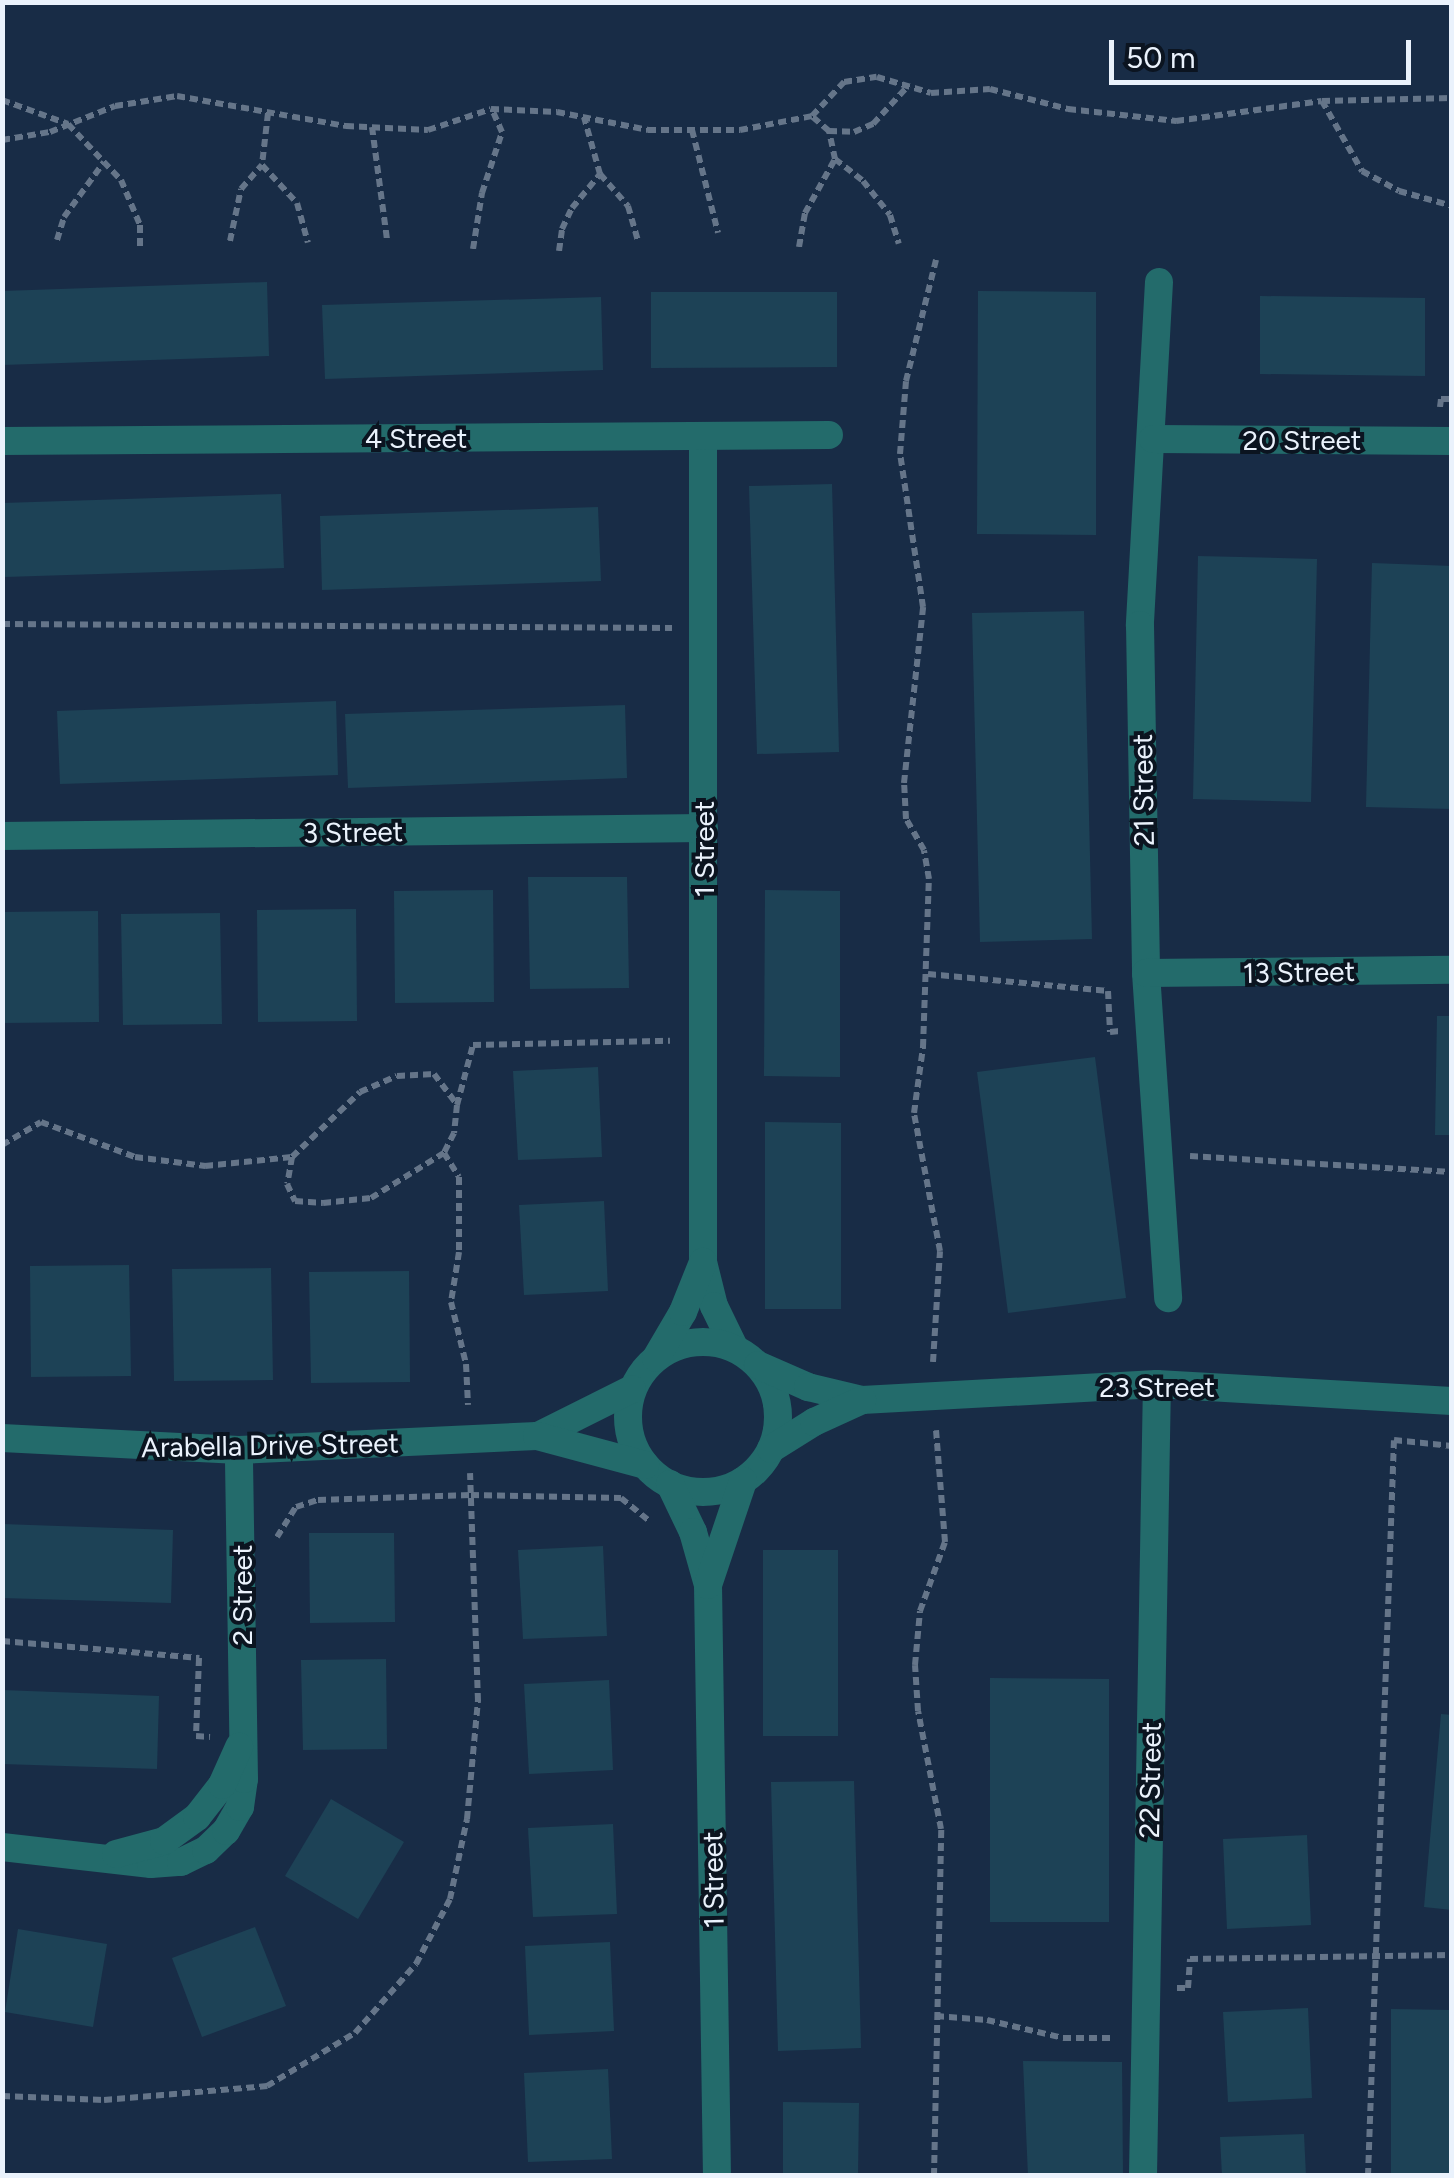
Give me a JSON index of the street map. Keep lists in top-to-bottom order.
{
  "streets": {
    "street": [
      "4 Street",
      "20 Street",
      "21 Street",
      "3 Street",
      "1 Street",
      "13 Street",
      "23 Street",
      "Arabella Drive Street",
      "2 Street",
      "22 Street"
    ]
  },
  "crossings": [
    ["4 Street", "1 Street"],
    ["20 Street", "21 Street"],
    ["21 Street", "13 Street"],
    ["3 Street", "1 Street"],
    ["23 Street", "22 Street"],
    ["Arabella Drive Street", "2 Street"]
  ],
  "scale_bar": "50 m"
}
